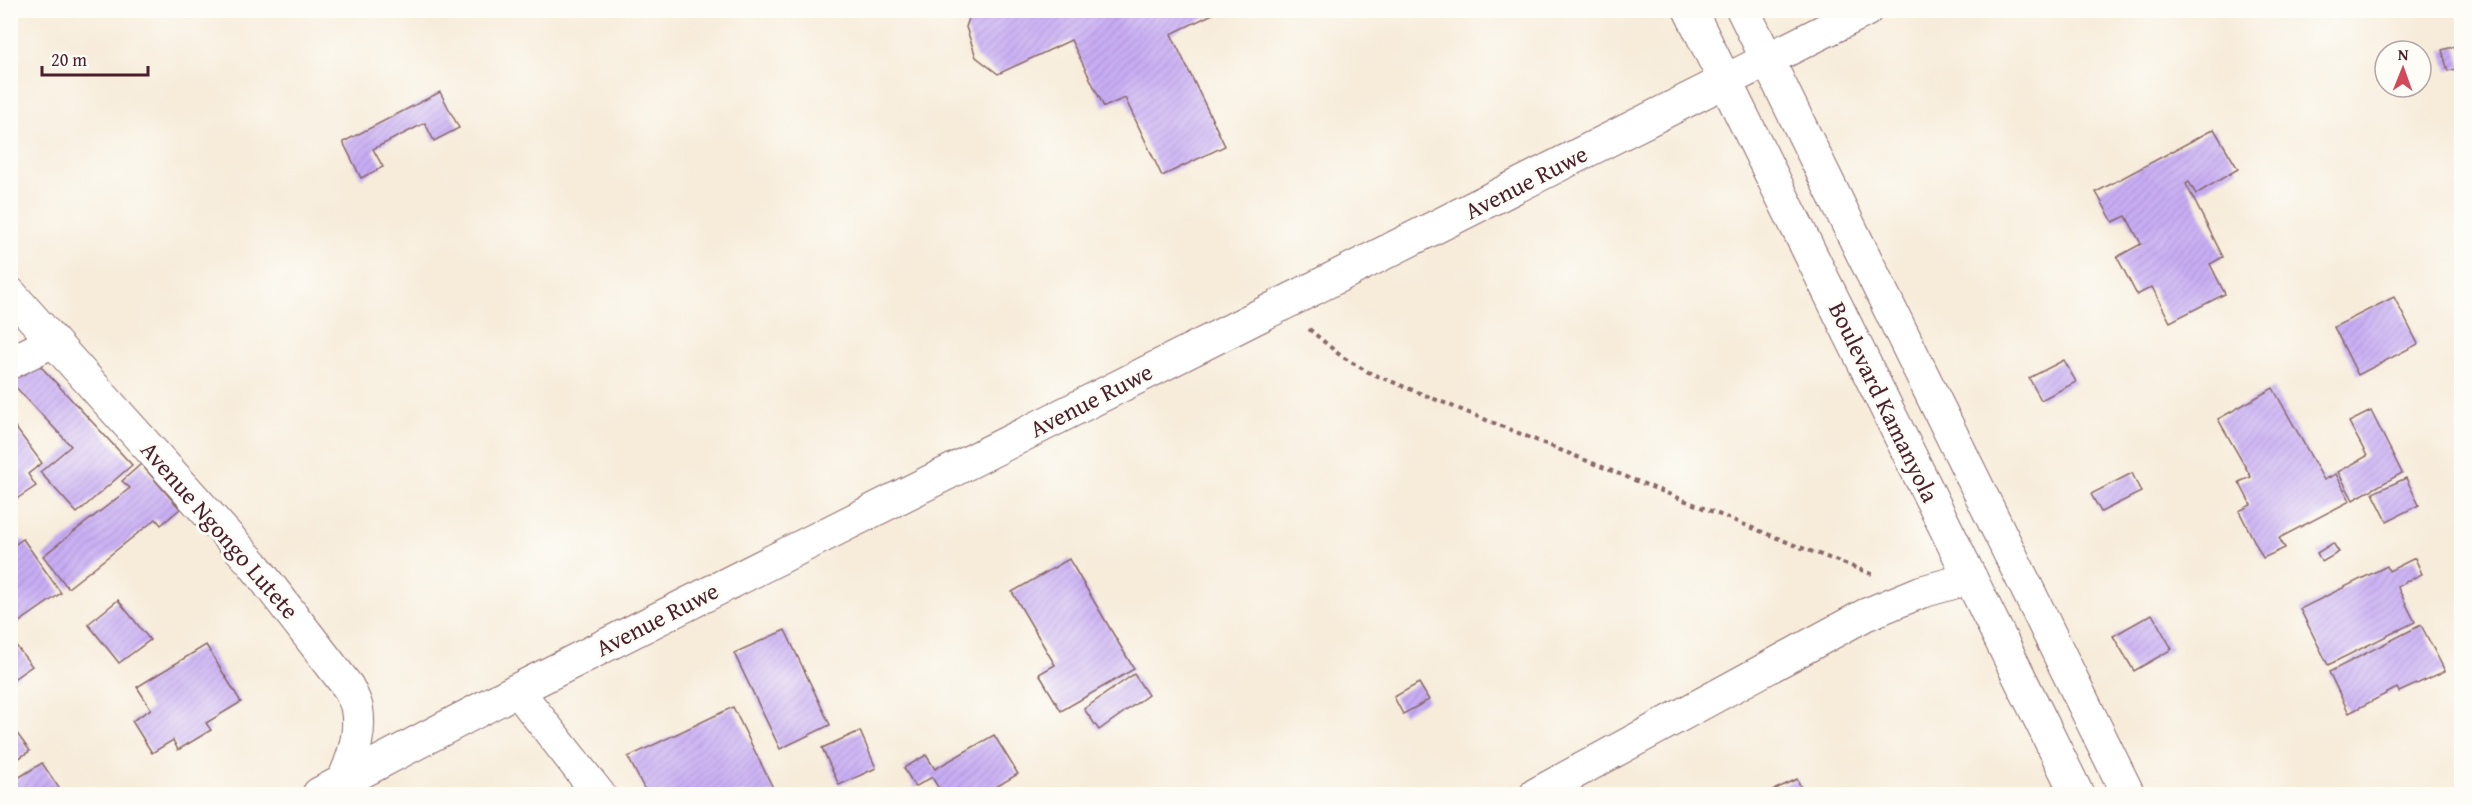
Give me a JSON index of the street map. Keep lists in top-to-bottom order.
{
  "streets": {
    "main road": ["Avenue Ruwe", "Boulevard Kamanyola"],
    "street": ["Avenue Ngongo Lutete"]
  },
  "crossings": [
    ["Avenue Ruwe", "Boulevard Kamanyola"],
    ["Avenue Ruwe", "Avenue Ngongo Lutete"]
  ],
  "scale_bar": "20 m",
  "north": "top"
}
